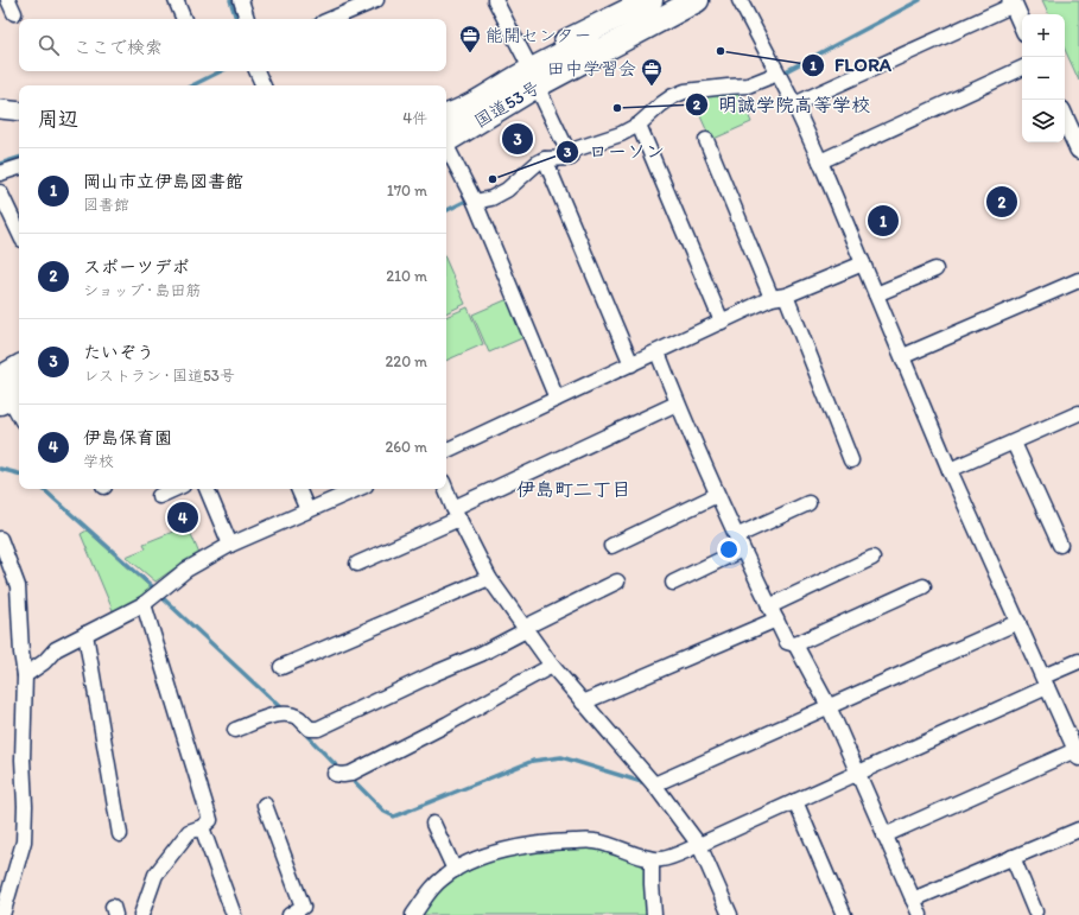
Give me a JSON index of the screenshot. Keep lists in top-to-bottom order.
{
  "streets": {
    "highway": ["国道53号"]
  },
  "districts": ["伊島町二丁目"],
  "places": {
    "other": ["FLORA", "明誠学院高等学校", "ローソン"],
    "office": ["能開センター", "田中学習会"]
  },
  "page": {
    "map_buttons": ["+", "−"],
    "search": "ここで検索",
    "heading": ["周辺", "4件"],
    "pins": [
      "3",
      "2",
      "1",
      "4"
    ],
    "list": [
      {
        "mark": "1",
        "name": "岡山市立伊島図書館",
        "note": "図書館",
        "value": "170 m"
      },
      {
        "mark": "2",
        "name": "スポーツデポ",
        "note": "ショップ · 島田筋",
        "value": "210 m"
      },
      {
        "mark": "3",
        "name": "たいぞう",
        "note": "レストラン · 国道53号",
        "value": "220 m"
      },
      {
        "mark": "4",
        "name": "伊島保育園",
        "note": "学校",
        "value": "260 m"
      }
    ]
  }
}
